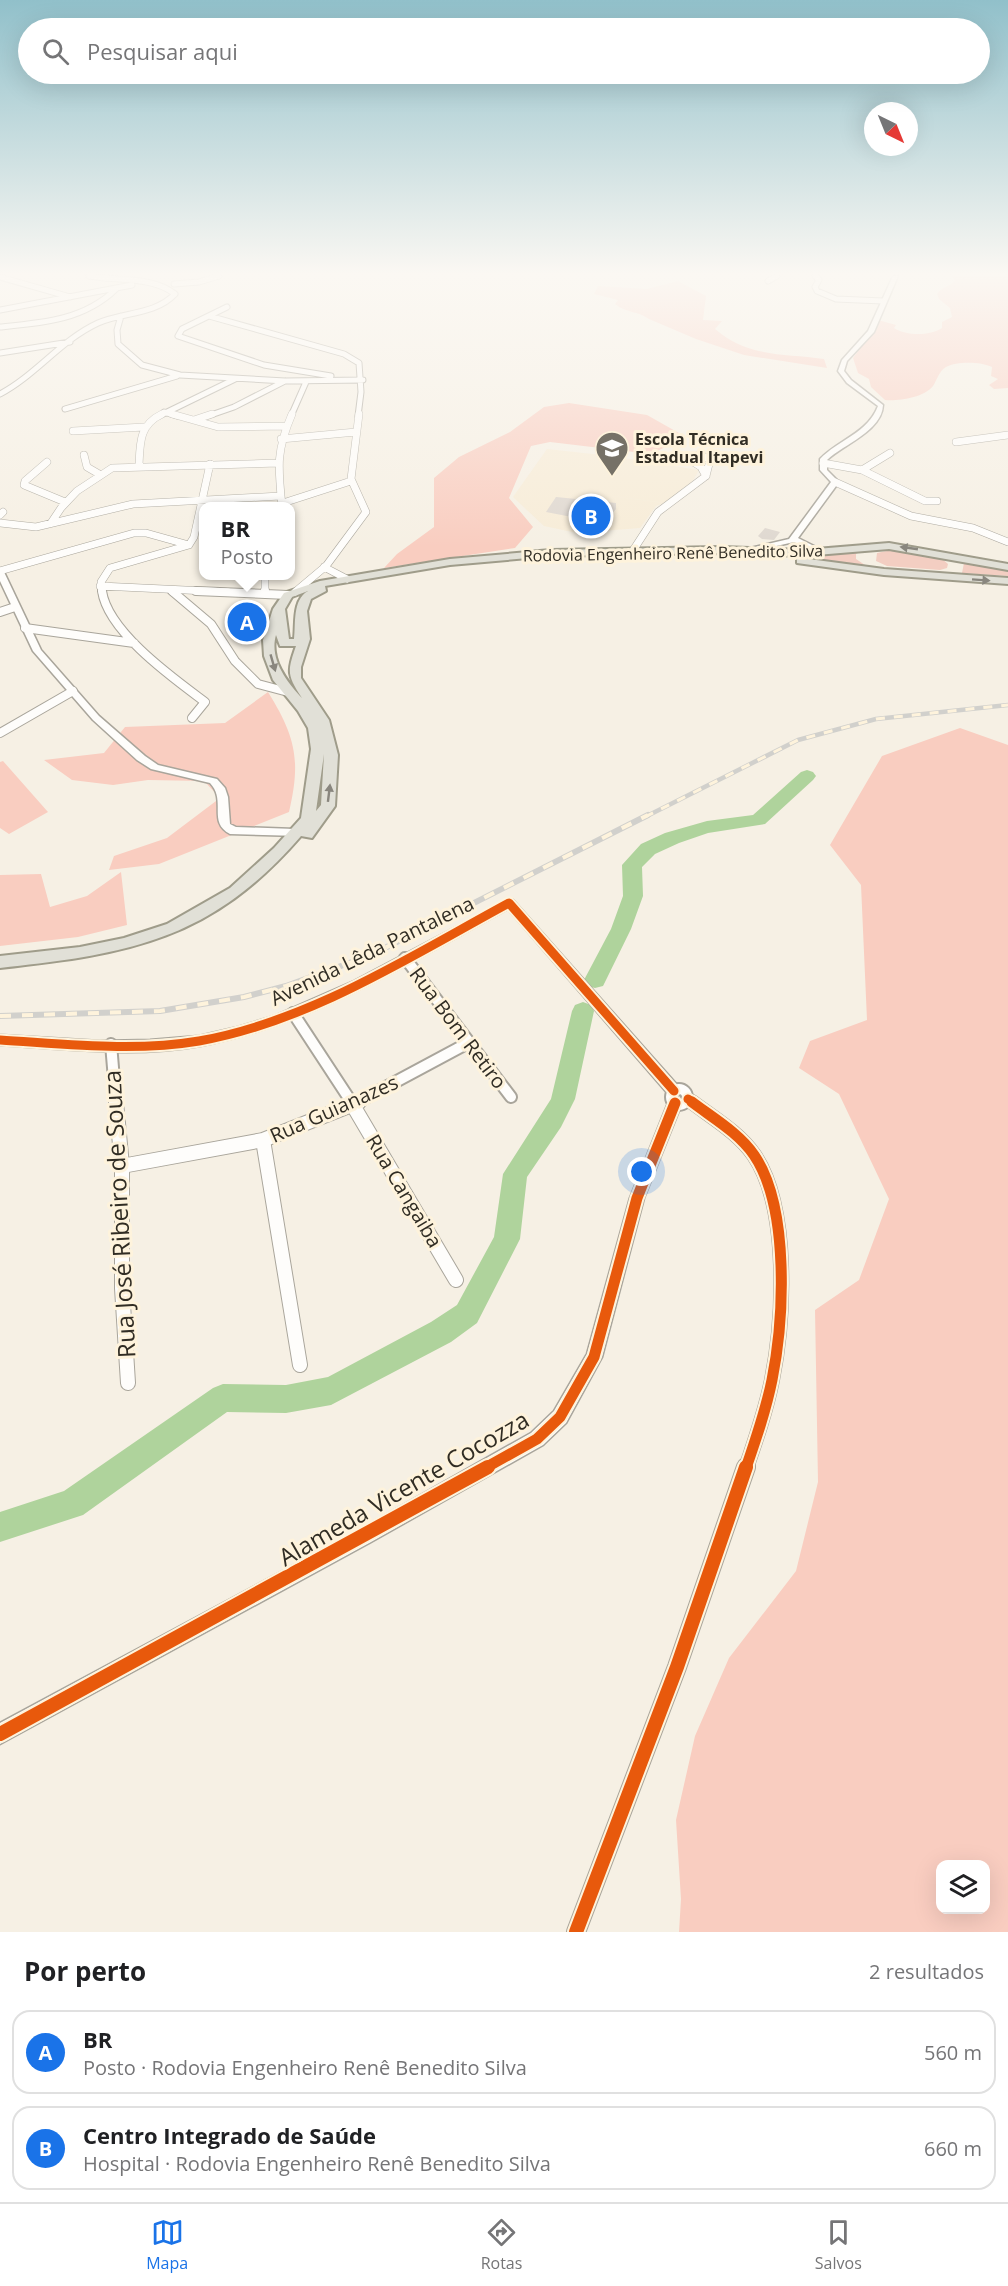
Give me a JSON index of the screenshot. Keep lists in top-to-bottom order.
{
  "streets": {
    "main road": ["Rodovia Engenheiro Renê Benedito Silva"],
    "street": [
      "Avenida Lêda Pantalena",
      "Rua Bom Retiro",
      "Rua Guianazes",
      "Rua Cangaiba",
      "Rua José Ribeiro de Souza",
      "Alameda Vicente Cocozza"
    ]
  },
  "crossings": [
    ["Avenida Lêda Pantalena", "Rua Bom Retiro"],
    ["Avenida Lêda Pantalena", "Rua Cangaiba"],
    ["Avenida Lêda Pantalena", "Rua José Ribeiro de Souza"],
    ["Avenida Lêda Pantalena", "Alameda Vicente Cocozza"],
    ["Rua Bom Retiro", "Rua Guianazes"],
    ["Rua Guianazes", "Rua Cangaiba"],
    ["Rua Guianazes", "Rua José Ribeiro de Souza"]
  ],
  "places": {
    "school or university": ["Escola Técnica Estadual Itapevi"]
  },
  "north": "bottom right",
  "page": {
    "search": "Pesquisar aqui",
    "pins": ["B", "A"],
    "popup": ["BR", "Posto"],
    "heading": ["Por perto", "2 resultados"],
    "list": [
      {
        "mark": "A",
        "name": "BR",
        "note": "Posto · Rodovia Engenheiro Renê Benedito Silva",
        "value": "560 m"
      },
      {
        "mark": "B",
        "name": "Centro Integrado de Saúde",
        "note": "Hospital · Rodovia Engenheiro Renê Benedito Silva",
        "value": "660 m"
      }
    ],
    "nav": ["Mapa", "Rotas", "Salvos"]
  }
}
